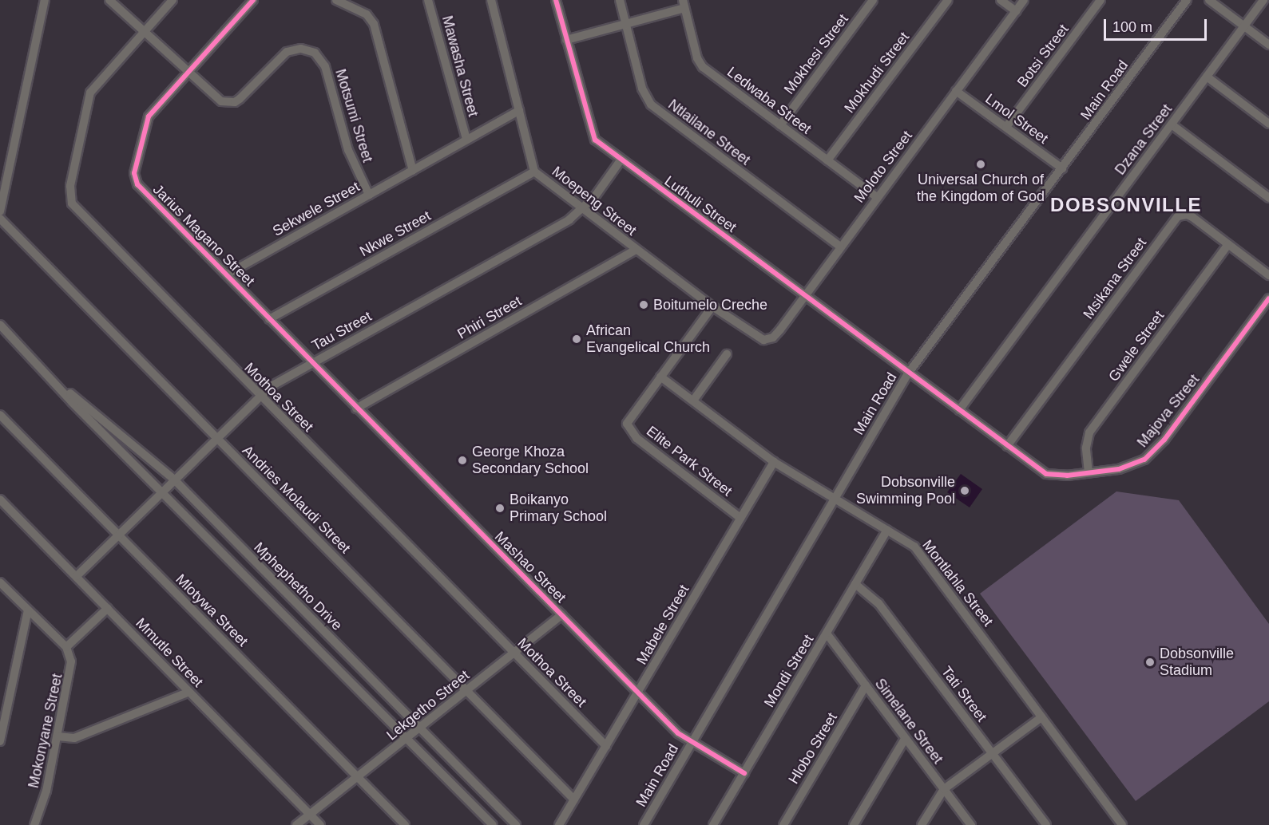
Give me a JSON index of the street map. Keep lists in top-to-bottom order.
{
  "streets": {
    "street": [
      "Mokhesi Street",
      "Botsi Street",
      "Mawasha Street",
      "Mokhudi Street",
      "Main Road",
      "Ledwaba Street",
      "Motsumi Street",
      "Lmol Street",
      "Ntlailane Street",
      "Dzana Street",
      "Moloto Street",
      "Moepeng Street",
      "Luthuli Street",
      "Sekwele Street",
      "Nkwe Street",
      "Jarius Magano Street",
      "Msikana Street",
      "Phiri Street",
      "Tau Street",
      "Gwele Street",
      "Mothoa Street",
      "Majova Street",
      "Elite Park Street",
      "Andries Molaudi Street",
      "Mashao Street",
      "Montlahla Street",
      "Mphephetho Drive",
      "Mlotywa Street",
      "Mabele Street",
      "Mmutle Street",
      "Mondi Street",
      "Tati Street",
      "Lekgetho Street",
      "Simelane Street",
      "Mokonyane Street",
      "Hlobo Street"
    ]
  },
  "crossings": [
    ["Mokhesi Street", "Ledwaba Street"],
    ["Botsi Street", "Lmol Street"],
    ["Mawasha Street", "Sekwele Street"],
    ["Mokhudi Street", "Ledwaba Street"],
    ["Main Road", "Lmol Street"],
    ["Main Road", "Luthuli Street"],
    ["Main Road", "Majova Street"],
    ["Main Road", "Mashao Street"],
    ["Main Road", "Montlahla Street"],
    ["Ledwaba Street", "Moloto Street"],
    ["Motsumi Street", "Sekwele Street"],
    ["Motsumi Street", "Jarius Magano Street"],
    ["Motsumi Street", "Mothoa Street"],
    ["Lmol Street", "Moloto Street"],
    ["Ntlailane Street", "Moloto Street"],
    ["Dzana Street", "Majova Street"],
    ["Moloto Street", "Moepeng Street"],
    ["Moloto Street", "Luthuli Street"],
    ["Moepeng Street", "Sekwele Street"],
    ["Moepeng Street", "Nkwe Street"],
    ["Moepeng Street", "Phiri Street"],
    ["Moepeng Street", "Tau Street"],
    ["Moepeng Street", "Elite Park Street"],
    ["Luthuli Street", "Tau Street"],
    ["Luthuli Street", "Majova Street"],
    ["Sekwele Street", "Jarius Magano Street"],
    ["Nkwe Street", "Jarius Magano Street"],
    ["Jarius Magano Street", "Tau Street"],
    ["Jarius Magano Street", "Mashao Street"],
    ["Msikana Street", "Gwele Street"],
    ["Msikana Street", "Majova Street"],
    ["Phiri Street", "Mashao Street"],
    ["Tau Street", "Mothoa Street"],
    ["Tau Street", "Andries Molaudi Street"],
    ["Tau Street", "Mashao Street"],
    ["Tau Street", "Mphephetho Drive"],
    ["Tau Street", "Mlotywa Street"],
    ["Tau Street", "Mmutle Street"],
    ["Gwele Street", "Majova Street"],
    ["Mothoa Street", "Mabele Street"],
    ["Mothoa Street", "Lekgetho Street"],
    ["Elite Park Street", "Montlahla Street"],
    ["Elite Park Street", "Mabele Street"],
    ["Andries Molaudi Street", "Mabele Street"],
    ["Andries Molaudi Street", "Lekgetho Street"],
    ["Mashao Street", "Mabele Street"],
    ["Mashao Street", "Mondi Street"],
    ["Mashao Street", "Lekgetho Street"],
    ["Montlahla Street", "Mabele Street"],
    ["Montlahla Street", "Mondi Street"],
    ["Mphephetho Drive", "Lekgetho Street"],
    ["Mlotywa Street", "Lekgetho Street"],
    ["Mmutle Street", "Lekgetho Street"],
    ["Mondi Street", "Tati Street"],
    ["Mondi Street", "Simelane Street"],
    ["Simelane Street", "Hlobo Street"]
  ],
  "districts": ["DOBSONVILLE"],
  "places": [
    "Universal Church of the Kingdom of God",
    "Boitumelo Creche",
    "African Evangelical Church",
    "George Khoza Secondary School",
    "Dobsonville Swimming Pool",
    "Boikanyo Primary School",
    "Dobsonville Stadium"
  ],
  "scale_bar": "100 m"
}
